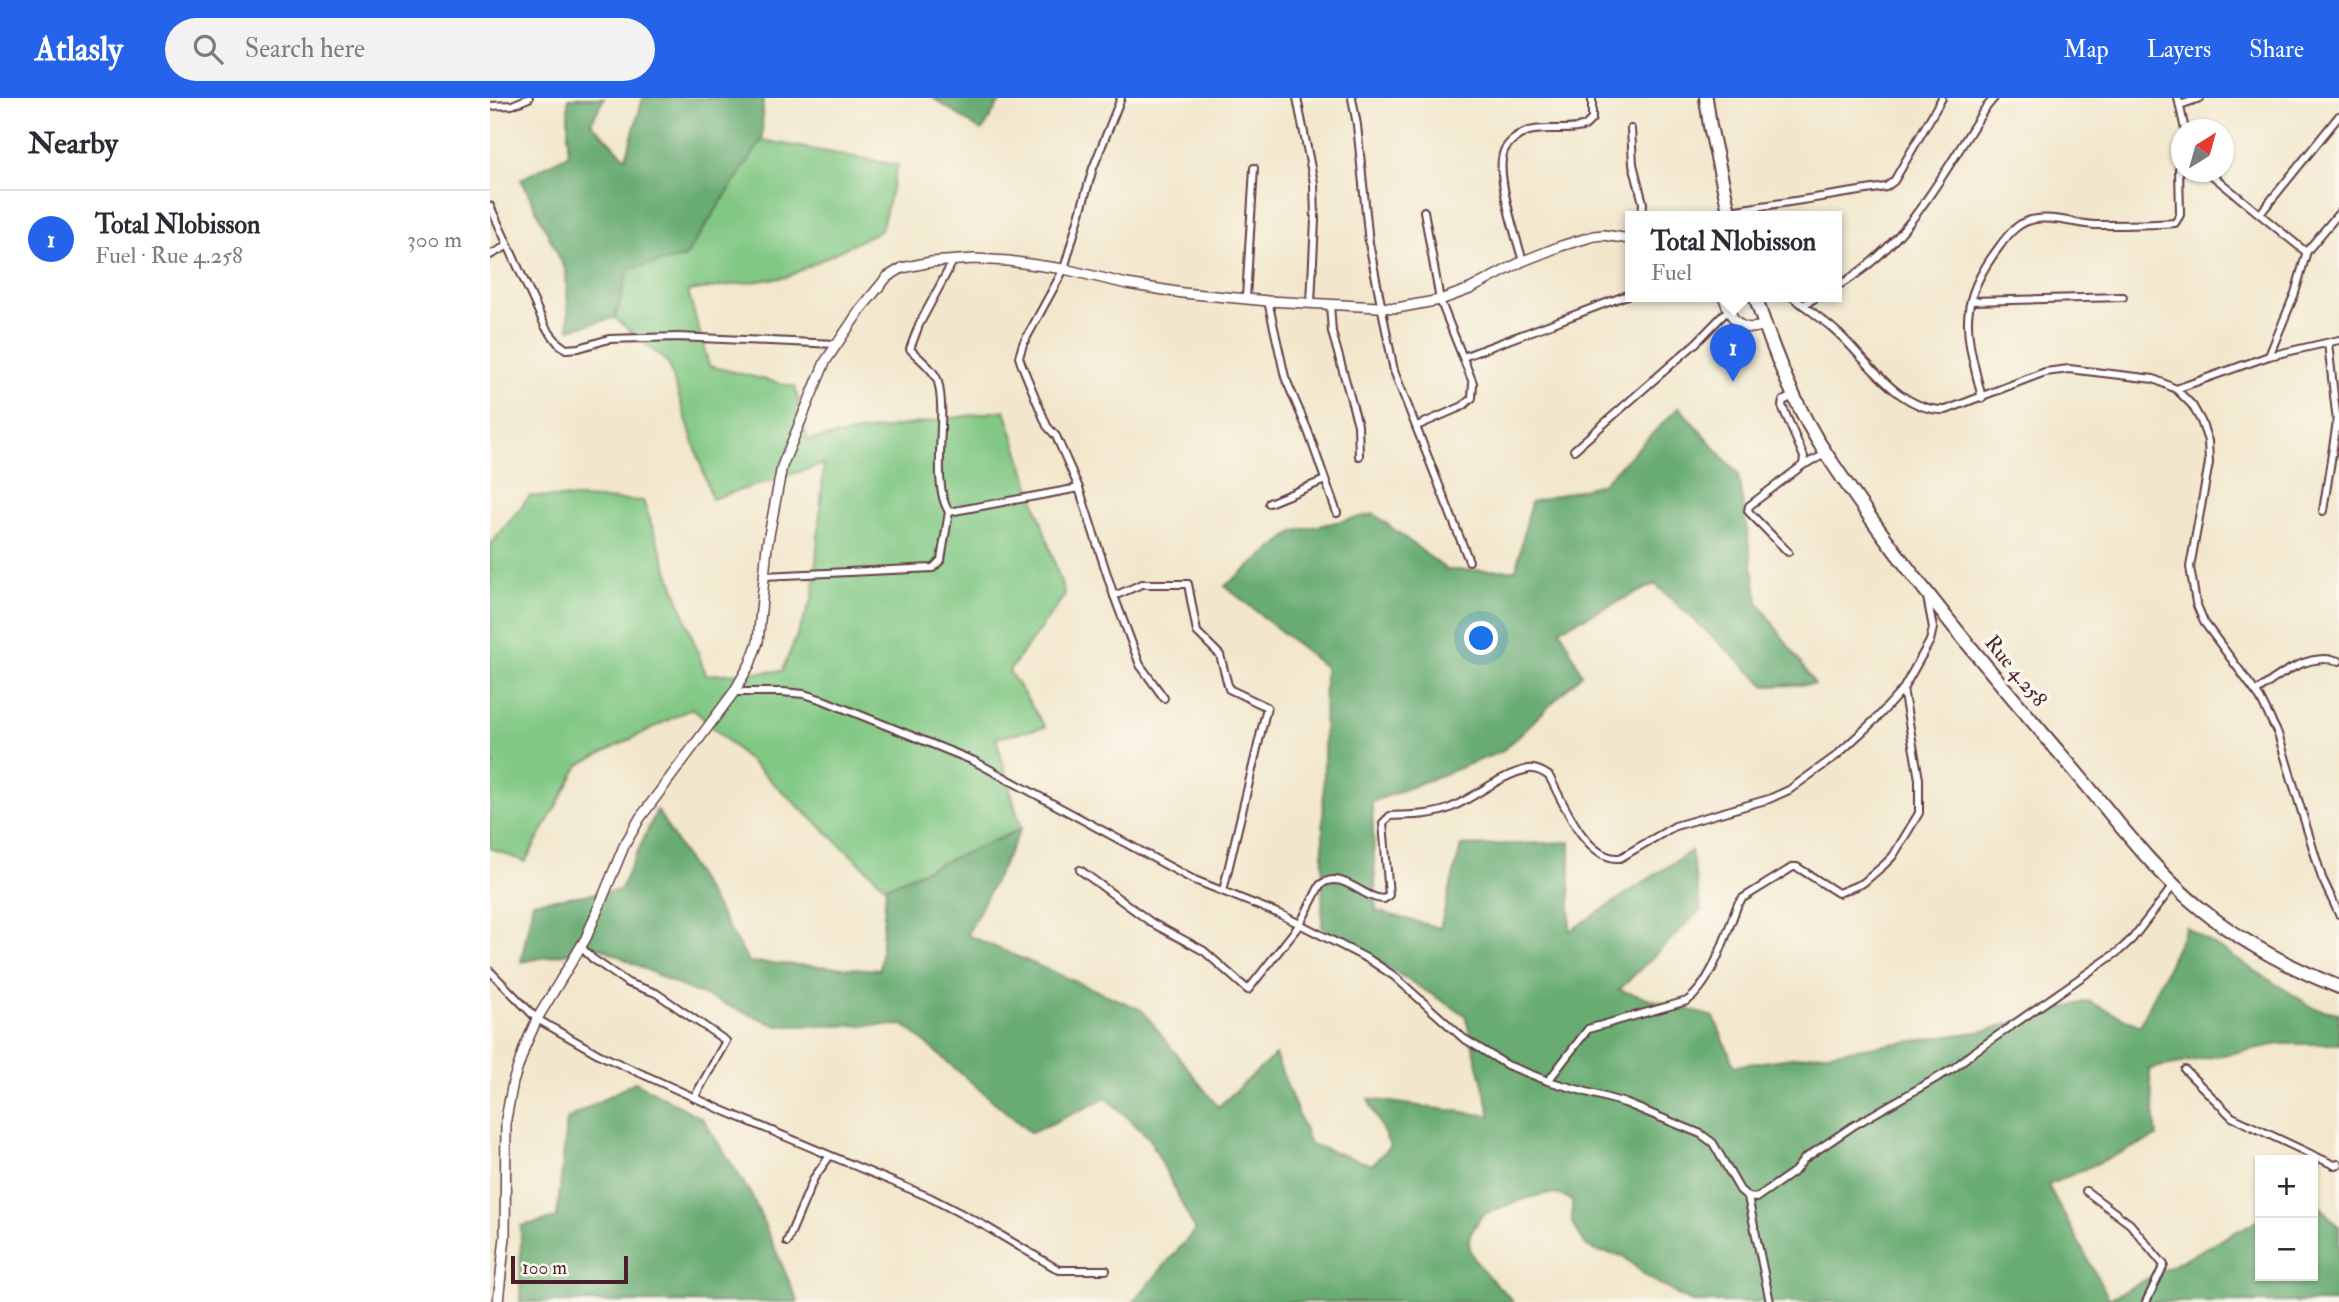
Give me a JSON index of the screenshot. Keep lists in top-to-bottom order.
{
  "streets": {
    "highway": ["Rue 4.258"]
  },
  "scale_bar": "100 m",
  "north": "top right",
  "page": {
    "header": "Atlasly",
    "search": "Search here",
    "nav": ["Map", "Layers", "Share"],
    "heading": "Nearby",
    "list": [
      {
        "mark": "1",
        "name": "Total Nlobisson",
        "note": "Fuel · Rue 4.258",
        "value": "300 m"
      }
    ],
    "popup": ["Total Nlobisson", "Fuel"],
    "pins": "1",
    "map_buttons": ["+", "−"],
    "scale": "100 m"
  }
}
